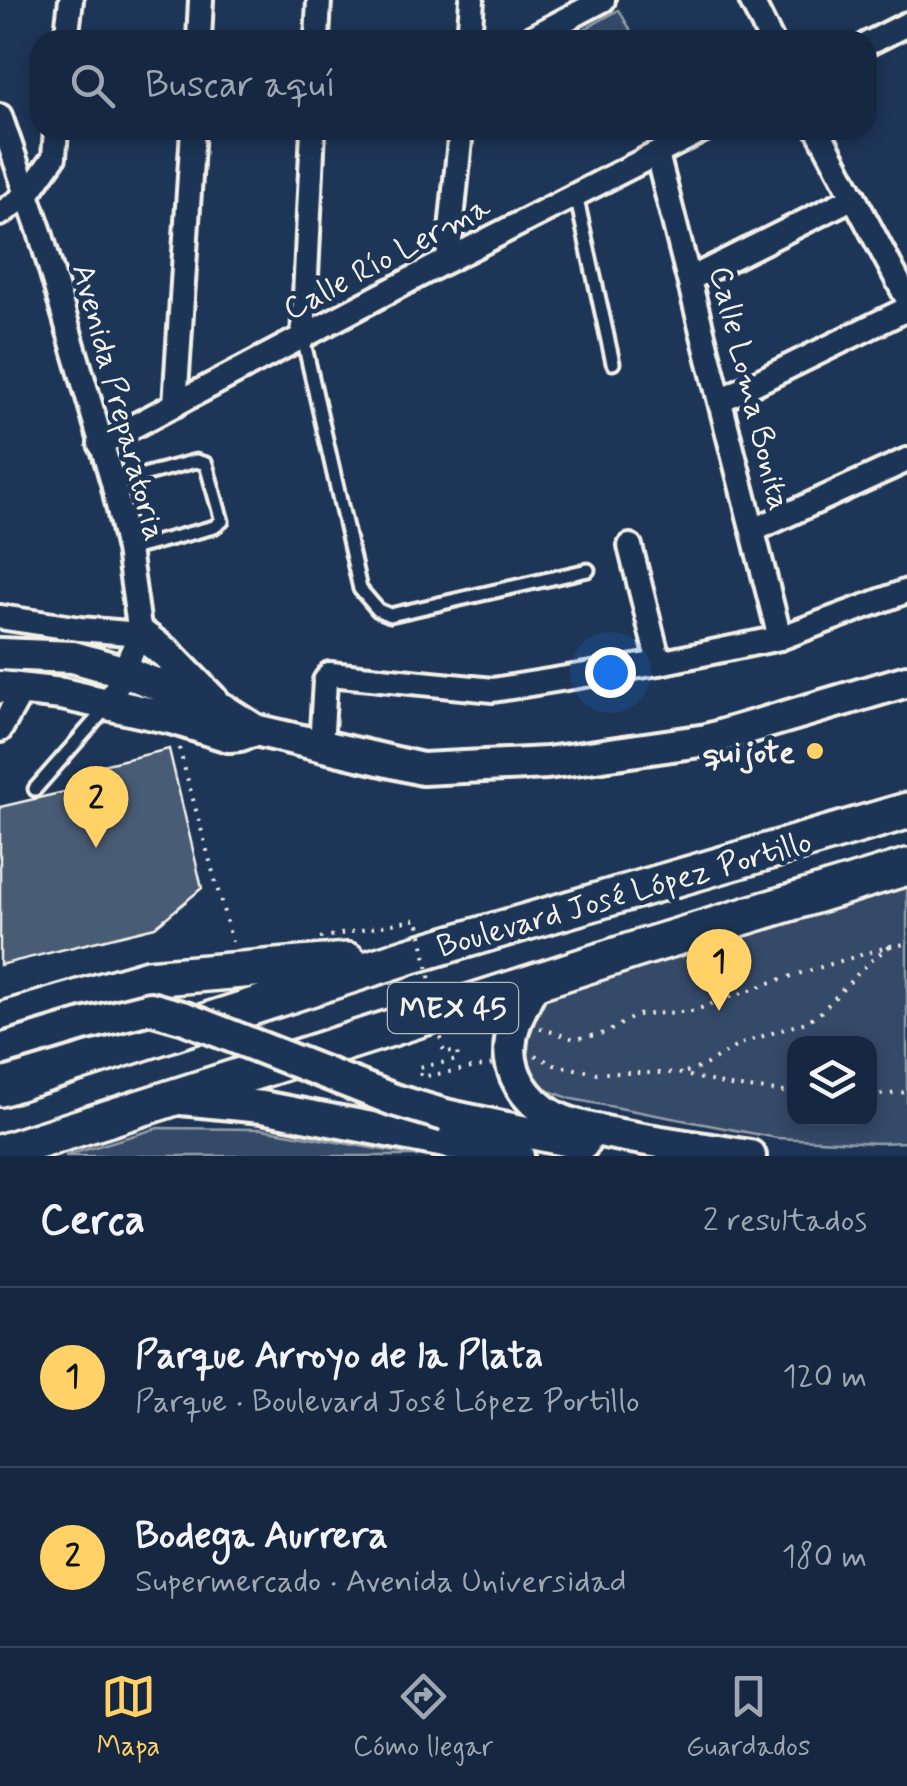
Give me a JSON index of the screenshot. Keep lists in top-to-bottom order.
{
  "streets": {
    "main road": ["Boulevard José López Portillo", "MEX 45"],
    "street": ["Calle Río Lerma", "Calle Loma Bonita", "Avenida Preparatoria"]
  },
  "crossings": [
    ["Calle Río Lerma", "Calle Loma Bonita"],
    ["Calle Río Lerma", "Avenida Preparatoria"]
  ],
  "places": ["quijote"],
  "page": {
    "search": "Buscar aquí",
    "pins": ["2", "1"],
    "heading": ["Cerca", "2 resultados"],
    "list": [
      {
        "mark": "1",
        "name": "Parque Arroyo de la Plata",
        "note": "Parque · Boulevard José López Portillo",
        "value": "120 m"
      },
      {
        "mark": "2",
        "name": "Bodega Aurrera",
        "note": "Supermercado · Avenida Universidad",
        "value": "180 m"
      }
    ],
    "nav": ["Mapa", "Cómo llegar", "Guardados"]
  }
}
